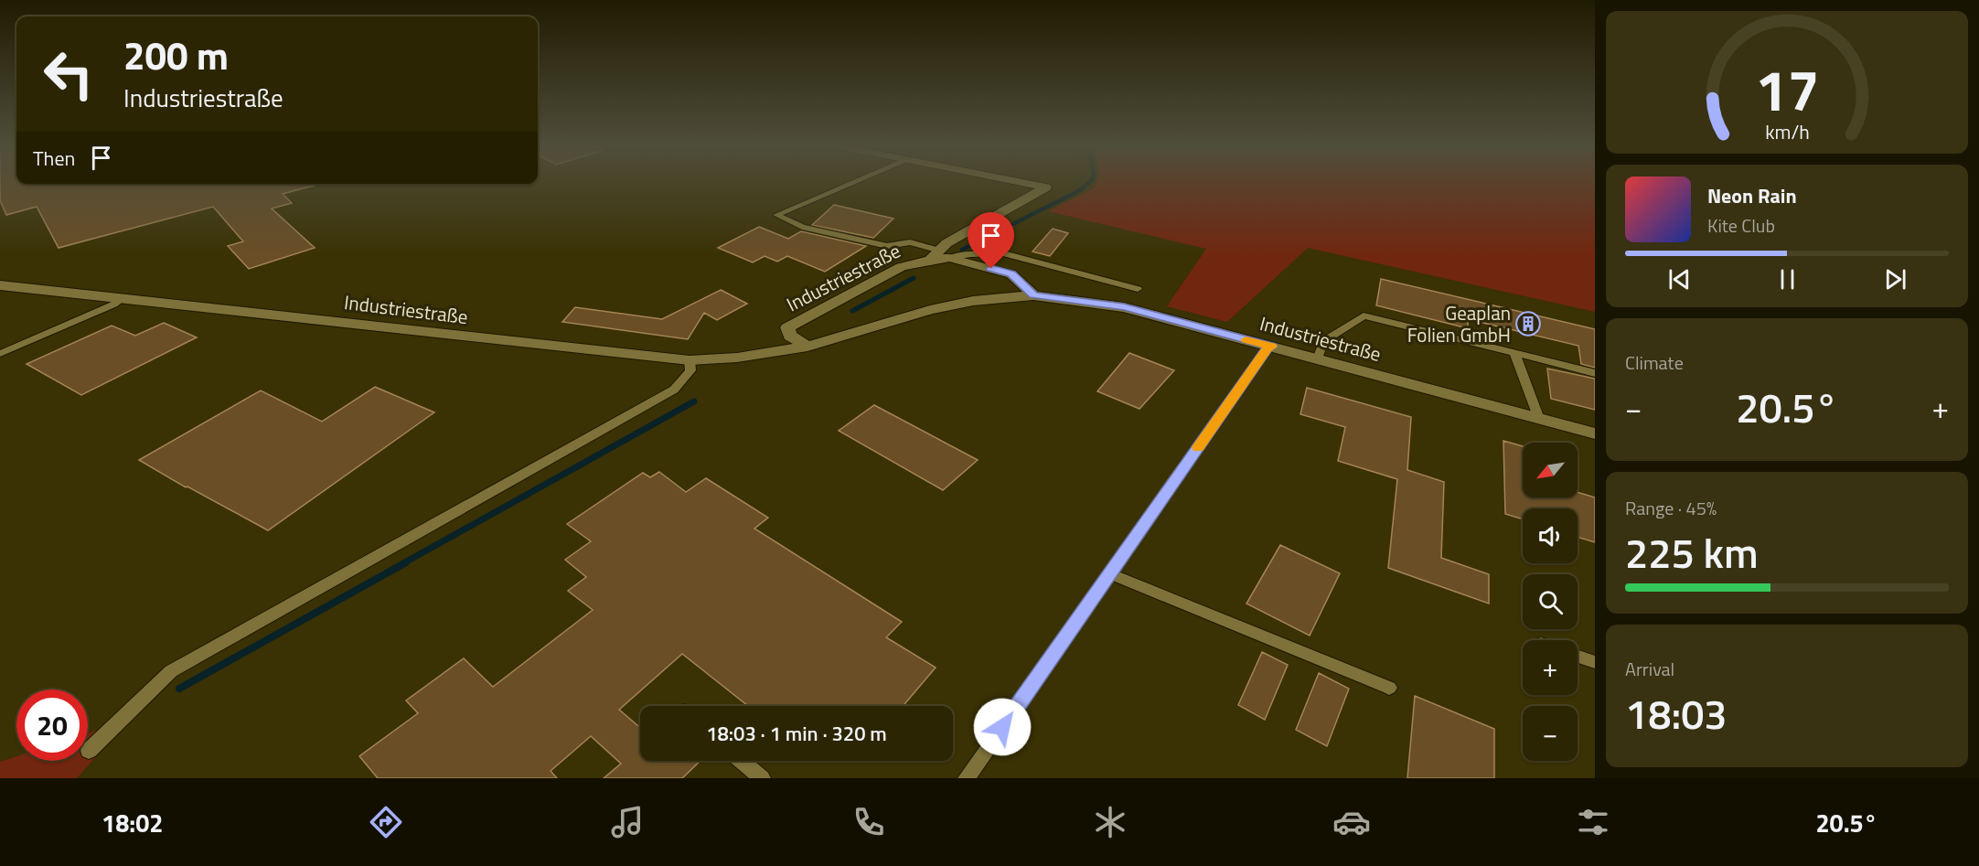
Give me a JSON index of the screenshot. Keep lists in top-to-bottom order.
{
  "streets": {
    "street": ["Industriestraße"]
  },
  "places": {
    "building": ["Geaplan Folien GmbH"]
  },
  "north": "bottom left",
  "page": {
    "turn": ["200 m", "Industriestraße"],
    "then": "Then",
    "song": ["Neon Rain", "Kite Club"],
    "tile": [
      "Climate",
      ["Range · 45%", "225 km"],
      ["Arrival", "18:03"]
    ],
    "heat": ["−", "20.5°", "+"],
    "map_buttons": ["+", "−"],
    "limit": "20",
    "trip": "18:03 · 1 min · 320 m",
    "tabs": ["18:02", "20.5°"],
    "gauge": ["17", "km/h"]
  }
}
